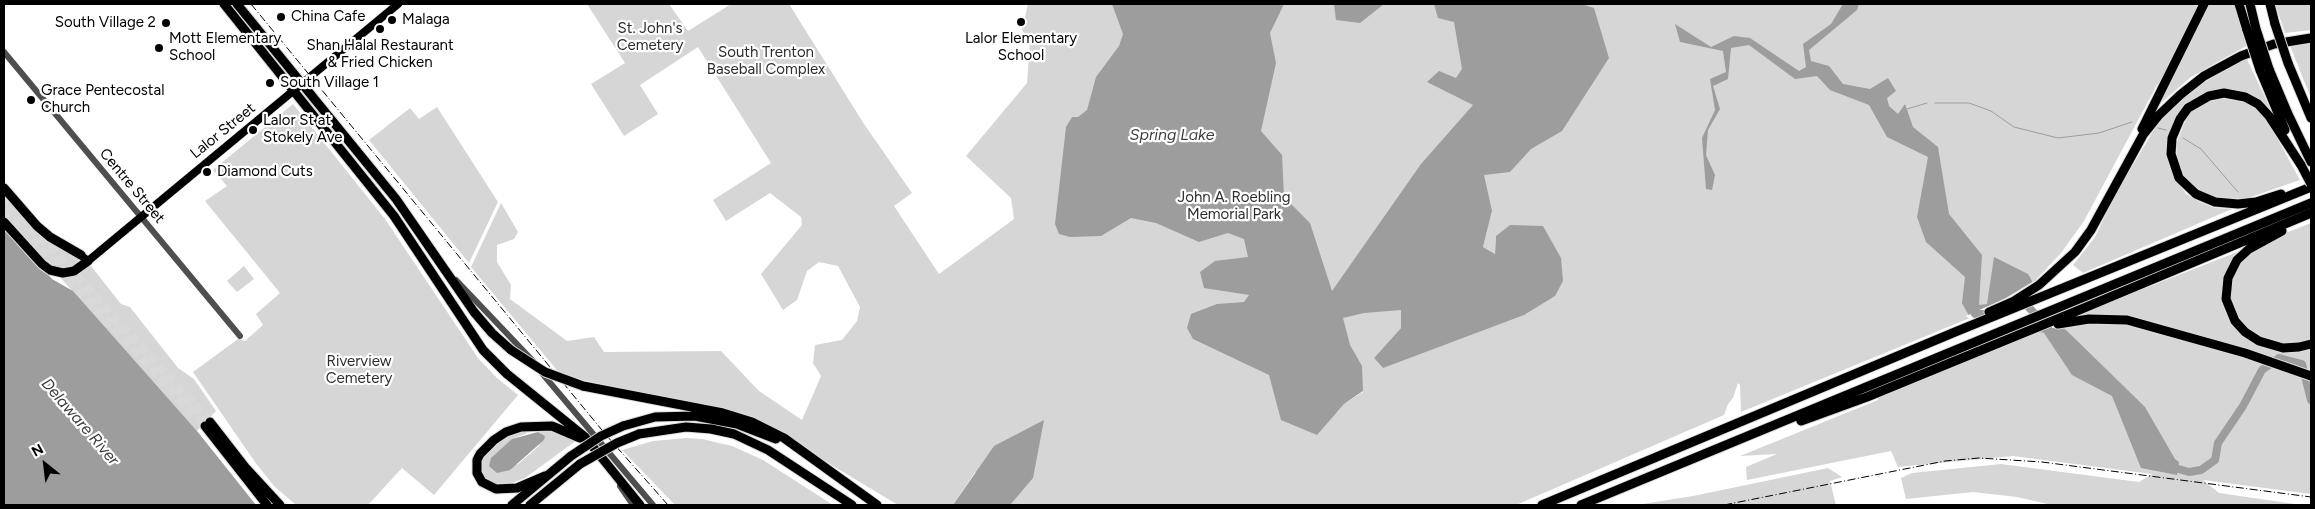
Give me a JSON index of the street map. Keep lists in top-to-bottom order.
{
  "streets": {
    "main road": ["Lalor Street"],
    "street": ["Centre Street"]
  },
  "crossings": [
    ["Lalor Street", "Centre Street"]
  ],
  "water": ["Spring Lake", "Delaware River"],
  "parks": [
    "St. John's Cemetery",
    "South Trenton Baseball Complex",
    "John A. Roebling Memorial Park",
    "Riverview Cemetery"
  ],
  "places": [
    "China Cafe",
    "Malaga",
    "Lalor Elementary School",
    "South Village 2",
    "Shan Halal Restaurant & Fried Chicken",
    "Mott Elementary School",
    "South Village 1",
    "Grace Pentecostal Church",
    "Lalor St at Stokely Ave",
    "Diamond Cuts"
  ],
  "north": "top left"
}
